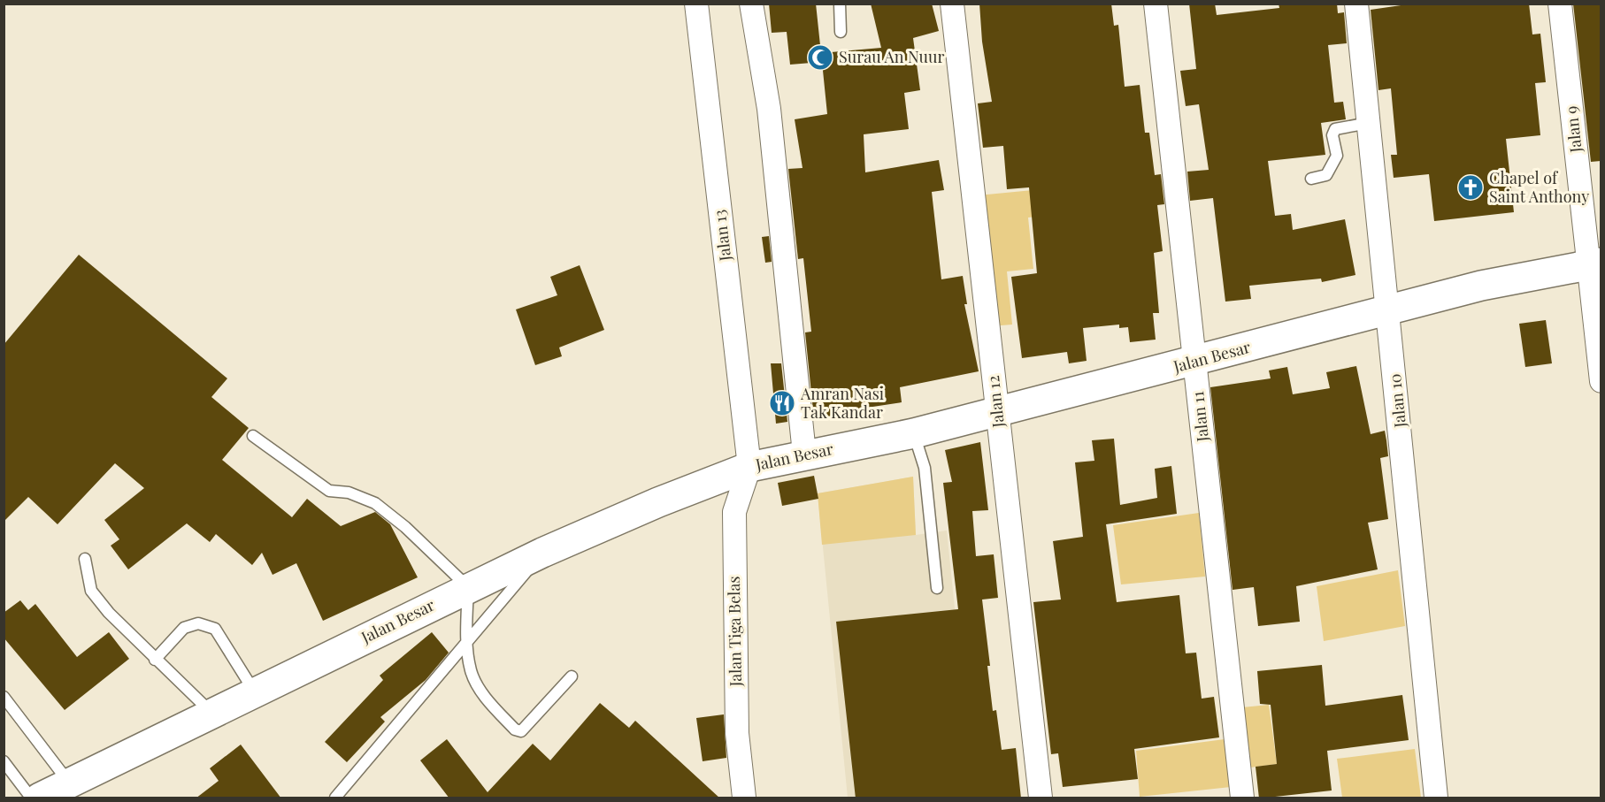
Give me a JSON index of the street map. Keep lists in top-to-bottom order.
{
  "streets": {
    "main road": ["Jalan Besar"],
    "street": [
      "Jalan 9",
      "Jalan 13",
      "Jalan 10",
      "Jalan 12",
      "Jalan 11",
      "Jalan Tiga Belas"
    ]
  },
  "crossings": [
    ["Jalan 9", "Jalan Besar"],
    ["Jalan 13", "Jalan Besar"],
    ["Jalan 13", "Jalan Tiga Belas"],
    ["Jalan Besar", "Jalan 10"],
    ["Jalan Besar", "Jalan 12"],
    ["Jalan Besar", "Jalan 11"],
    ["Jalan Besar", "Jalan Tiga Belas"]
  ],
  "places": {
    "mosque": ["Surau An Nuur"],
    "church": ["Chapel of Saint Anthony"],
    "restaurant": ["Amran Nasi Tak Kandar"]
  }
}
